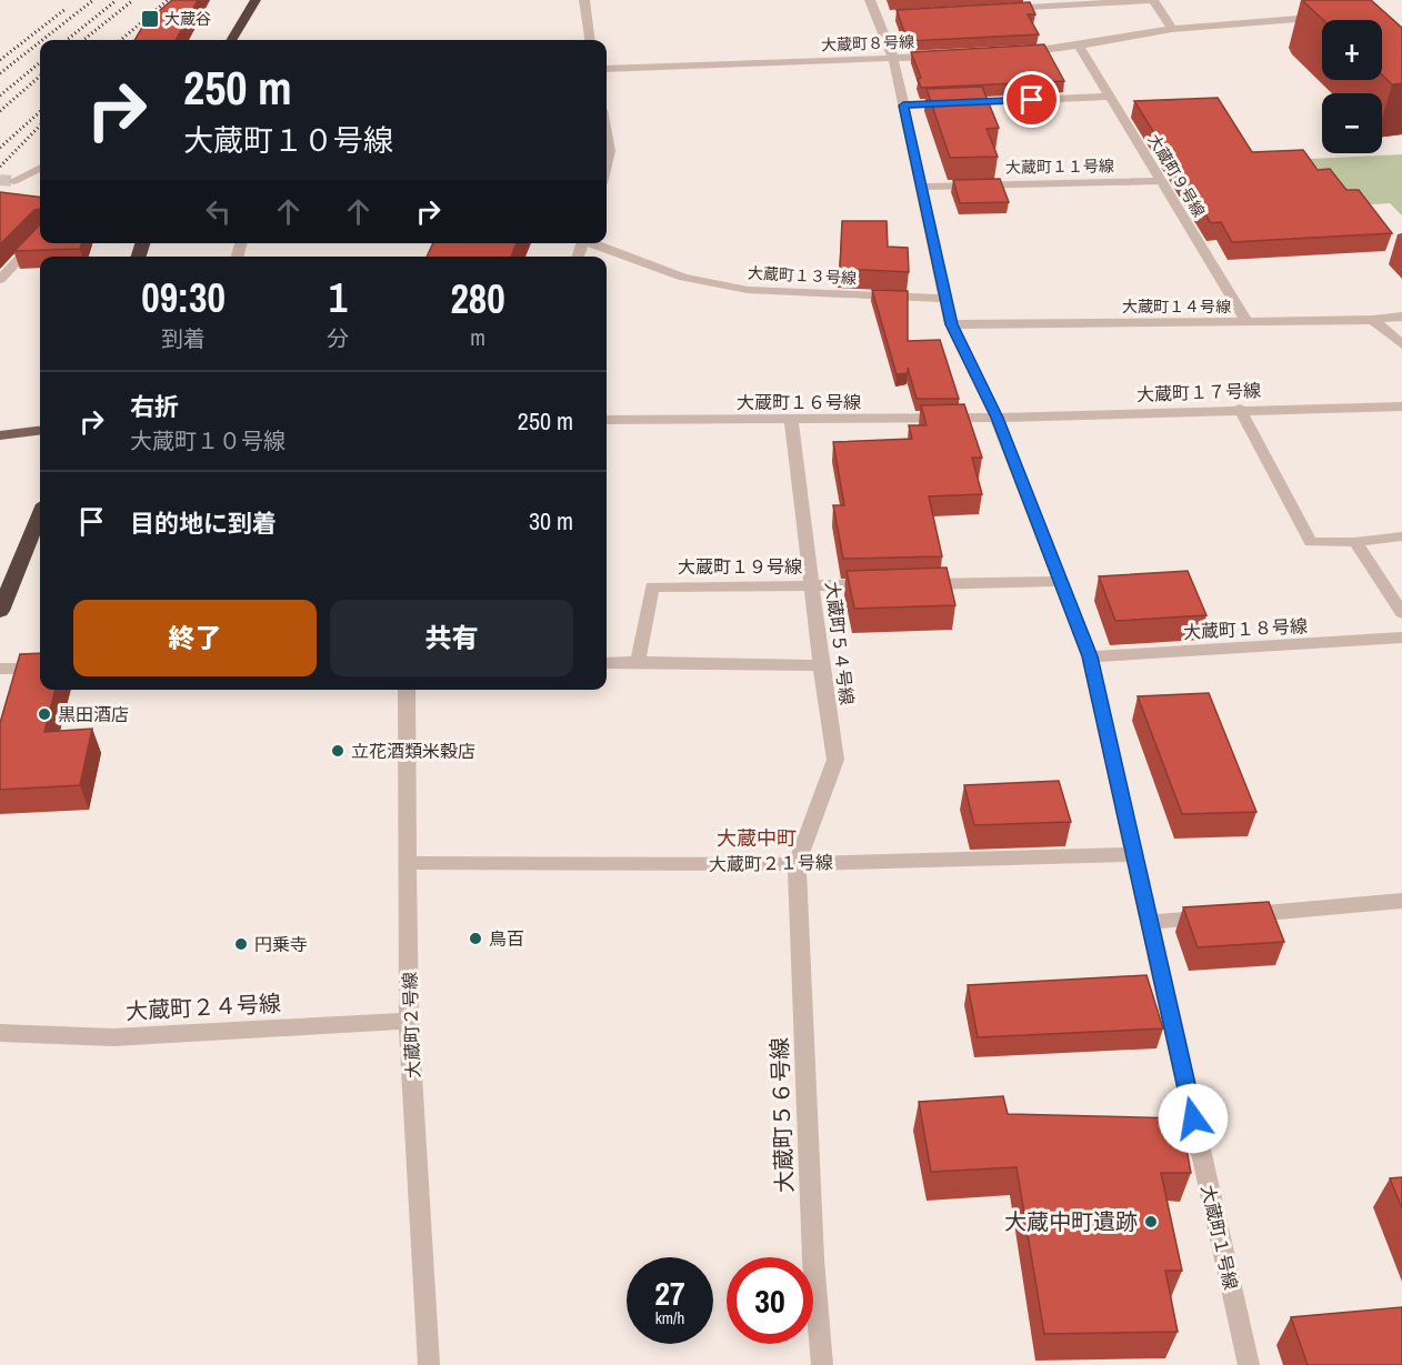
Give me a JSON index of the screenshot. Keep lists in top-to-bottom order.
{
  "streets": {
    "street": [
      "大蔵町８号線",
      "大蔵町１１号線",
      "大蔵町９号線",
      "大蔵町１３号線",
      "大蔵町１４号線",
      "大蔵町１７号線",
      "大蔵町１６号線",
      "大蔵町１９号線",
      "大蔵町１８号線",
      "大蔵町５４号線",
      "大蔵町２１号線",
      "大蔵町２４号線",
      "大蔵町２号線",
      "大蔵町５６号線",
      "大蔵町１号線"
    ]
  },
  "crossings": [
    ["大蔵町８号線", "大蔵町１号線"],
    ["大蔵町１１号線", "大蔵町９号線"],
    ["大蔵町１１号線", "大蔵町１号線"],
    ["大蔵町９号線", "大蔵町１４号線"],
    ["大蔵町１３号線", "大蔵町１号線"],
    ["大蔵町１４号線", "大蔵町１号線"],
    ["大蔵町１７号線", "大蔵町１６号線"],
    ["大蔵町１７号線", "大蔵町１号線"],
    ["大蔵町１６号線", "大蔵町５４号線"],
    ["大蔵町１６号線", "大蔵町１号線"],
    ["大蔵町１９号線", "大蔵町５４号線"],
    ["大蔵町１８号線", "大蔵町１号線"],
    ["大蔵町５４号線", "大蔵町２１号線"],
    ["大蔵町５４号線", "大蔵町５６号線"],
    ["大蔵町２１号線", "大蔵町２号線"],
    ["大蔵町２１号線", "大蔵町５６号線"],
    ["大蔵町２１号線", "大蔵町１号線"],
    ["大蔵町２４号線", "大蔵町２号線"]
  ],
  "districts": ["大蔵中町"],
  "places": {
    "transit": ["大蔵谷"],
    "other": [
      "黒田酒店",
      "立花酒類米穀店",
      "鳥百",
      "円乗寺",
      "大蔵中町遺跡"
    ]
  },
  "page": {
    "map_buttons": ["+", "−"],
    "turn": ["250 m", "大蔵町１０号線"],
    "eta": [
      "09:30",
      "到着",
      "1",
      "分",
      "280",
      "m"
    ],
    "list": [
      {
        "name": "右折",
        "note": "大蔵町１０号線",
        "value": "250 m"
      },
      {
        "name": "目的地に到着",
        "value": "30 m"
      }
    ],
    "buttons": ["終了", "共有"],
    "speed": "27 km/h",
    "limit": "30"
  }
}
